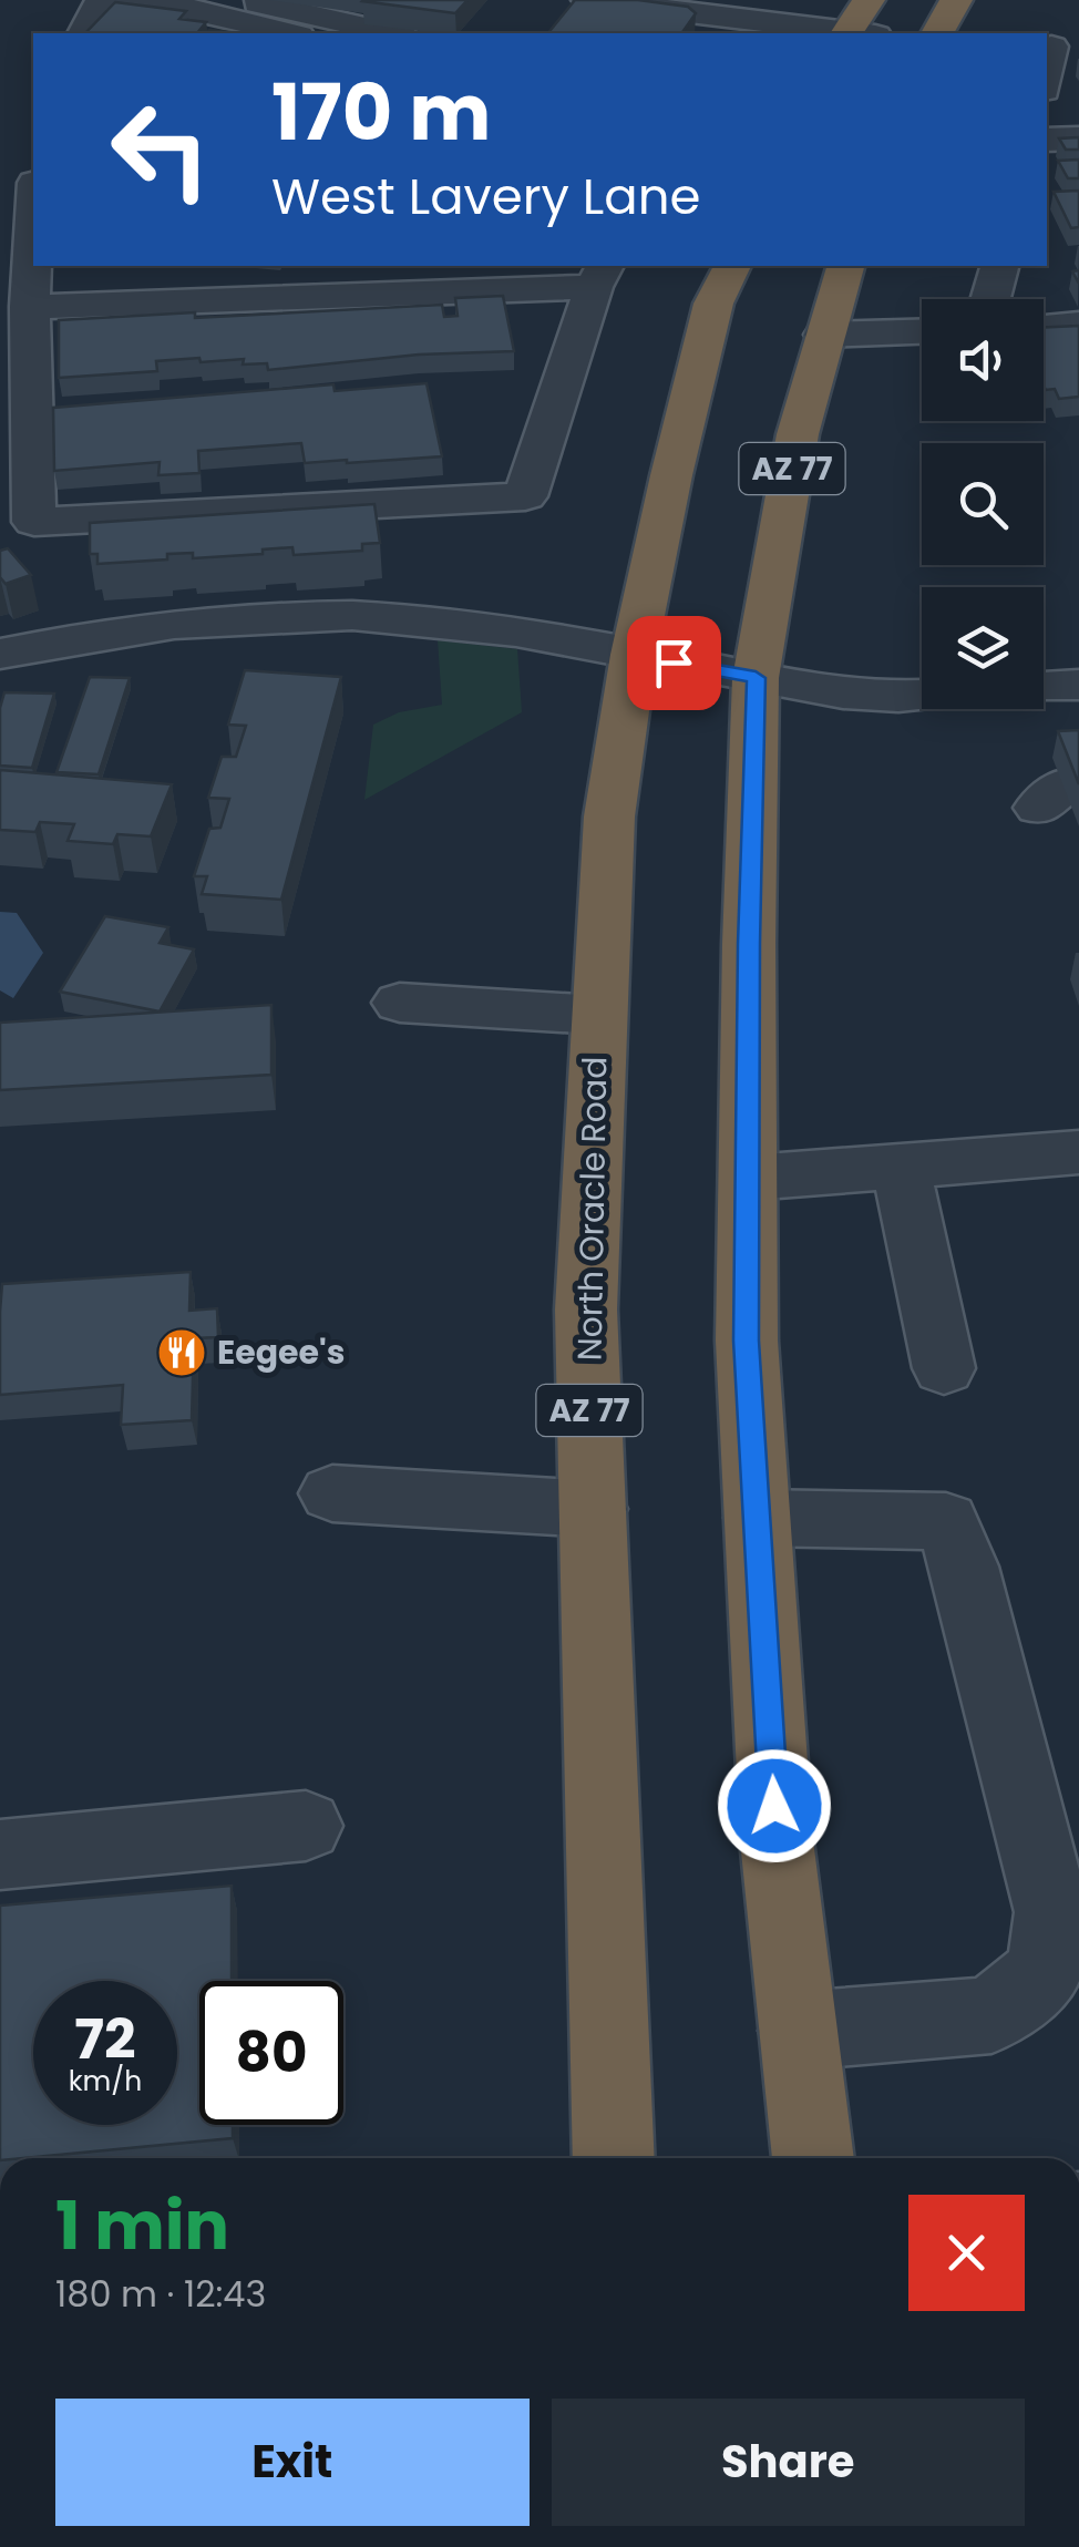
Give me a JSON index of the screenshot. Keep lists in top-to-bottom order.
{
  "streets": {
    "highway": ["AZ 77", "North Oracle Road"]
  },
  "places": {
    "restaurant": ["Eegee's"]
  },
  "page": {
    "turn": ["170 m", "West Lavery Lane"],
    "speed": "72 km/h",
    "limit": "80",
    "heading": ["1 min", "180 m · 12:43"],
    "buttons": ["Exit", "Share"]
  }
}
